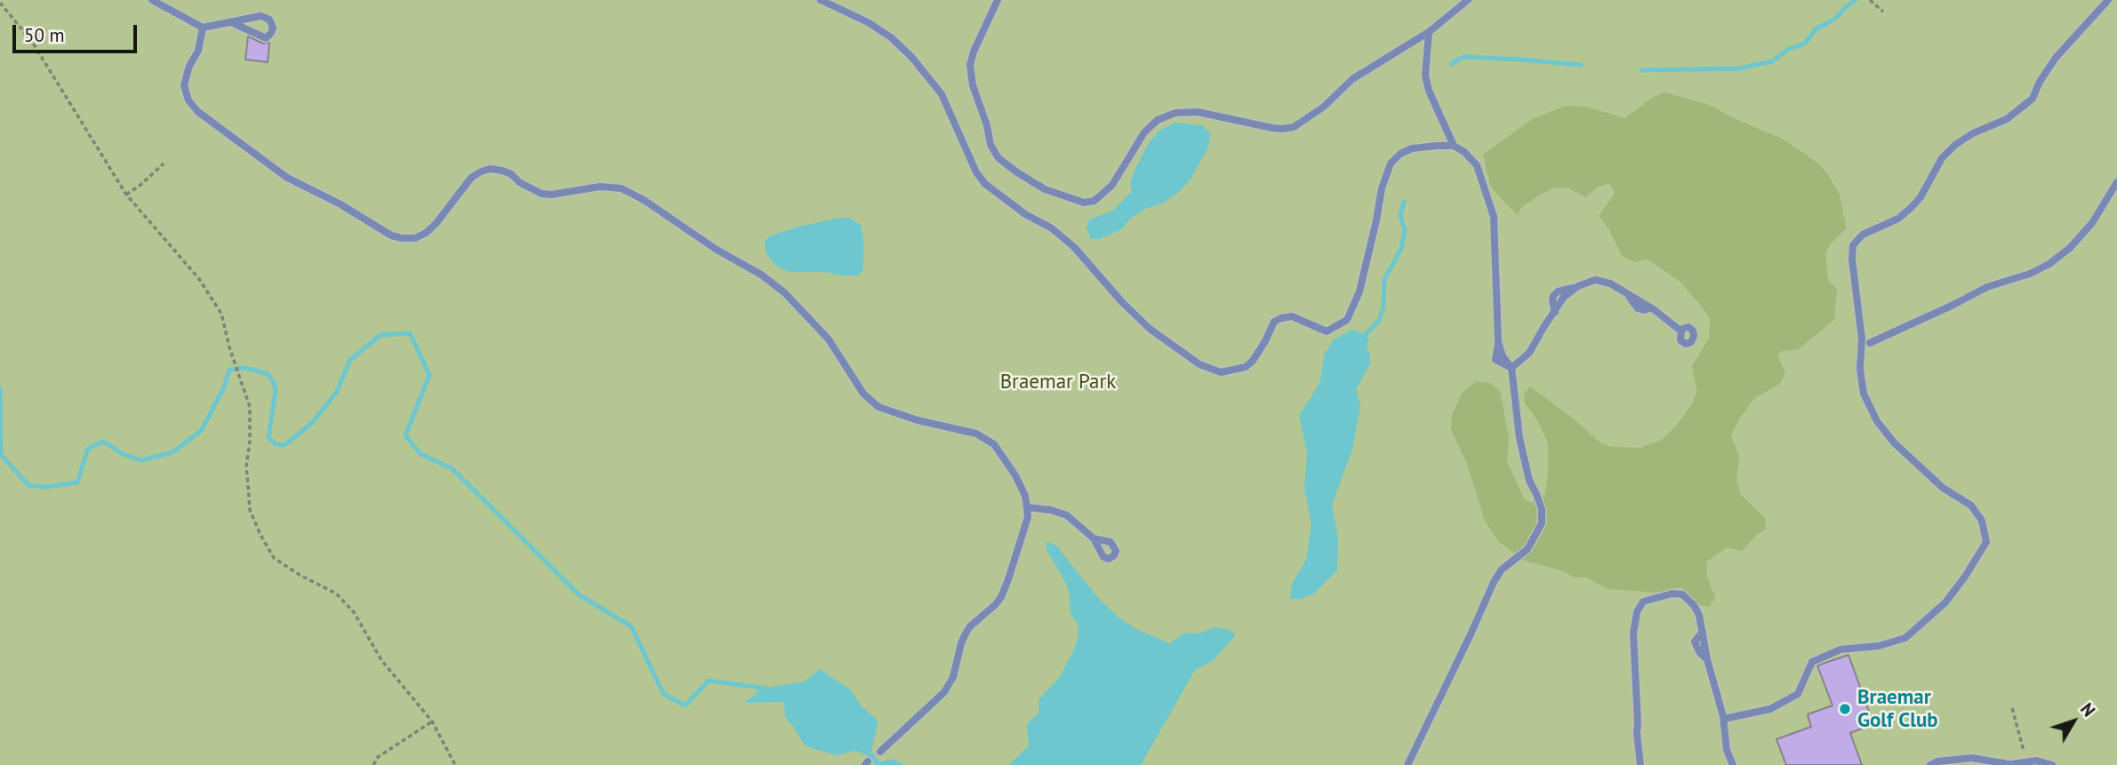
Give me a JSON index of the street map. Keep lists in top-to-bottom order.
{
  "parks": ["Braemar Park"],
  "places": ["Braemar Golf Club"],
  "scale_bar": "50 m",
  "north": "top right"
}
